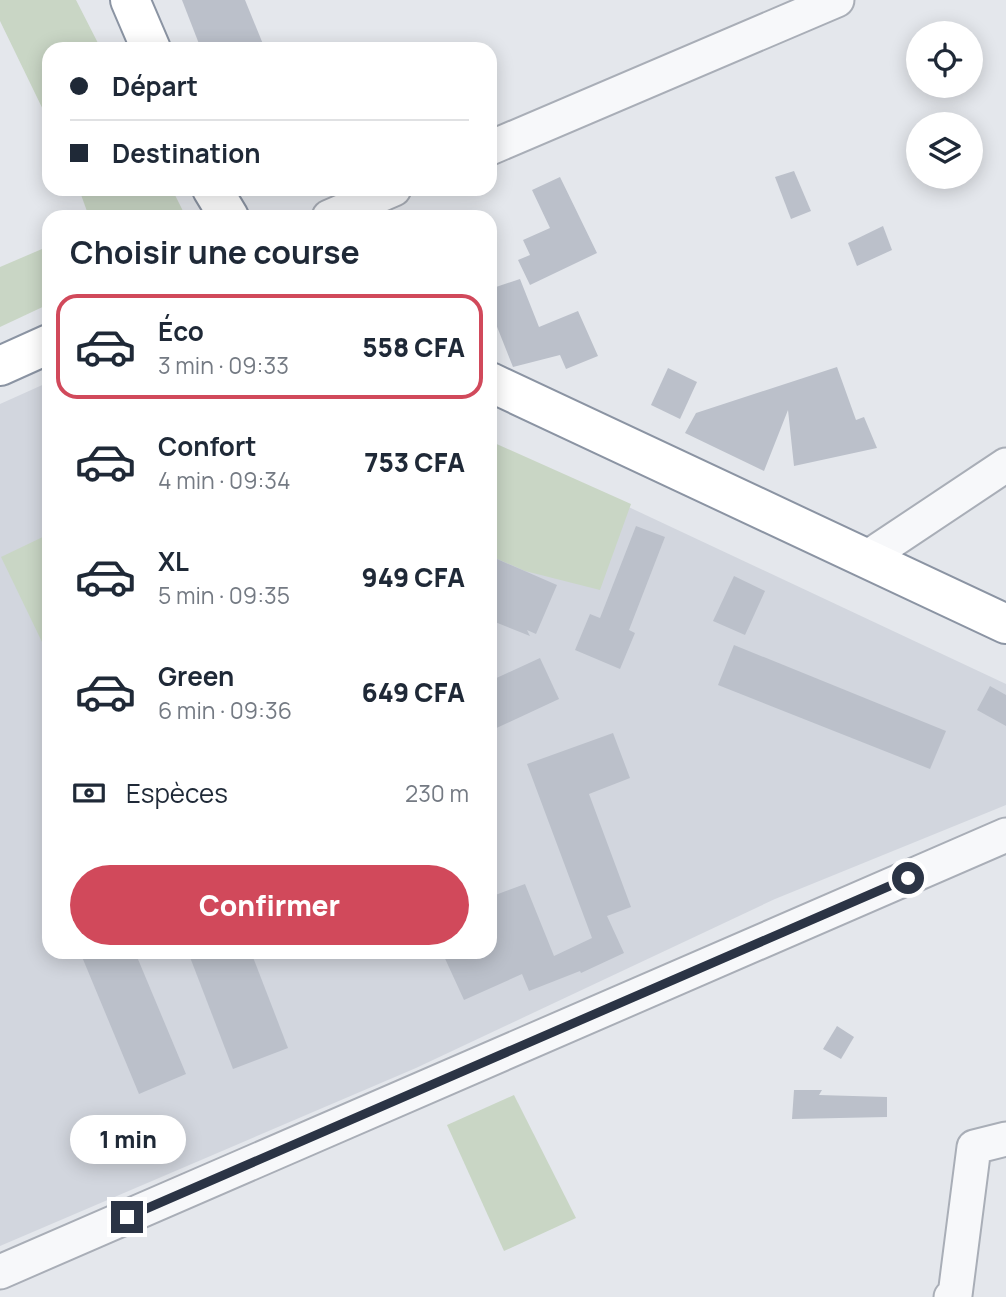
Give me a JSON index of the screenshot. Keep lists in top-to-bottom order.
{
  "page": {
    "banner": ["Départ", "Destination"],
    "heading": "Choisir une course",
    "list": [
      {
        "name": "Éco",
        "note": "3 min · 09:33",
        "value": "558 CFA"
      },
      {
        "name": "Confort",
        "note": "4 min · 09:34",
        "value": "753 CFA"
      },
      {
        "name": "XL",
        "note": "5 min · 09:35",
        "value": "949 CFA"
      },
      {
        "name": "Green",
        "note": "6 min · 09:36",
        "value": "649 CFA"
      }
    ],
    "pay": ["Espèces", "230 m"],
    "buttons": "Confirmer",
    "bubble": "1 min"
  }
}
